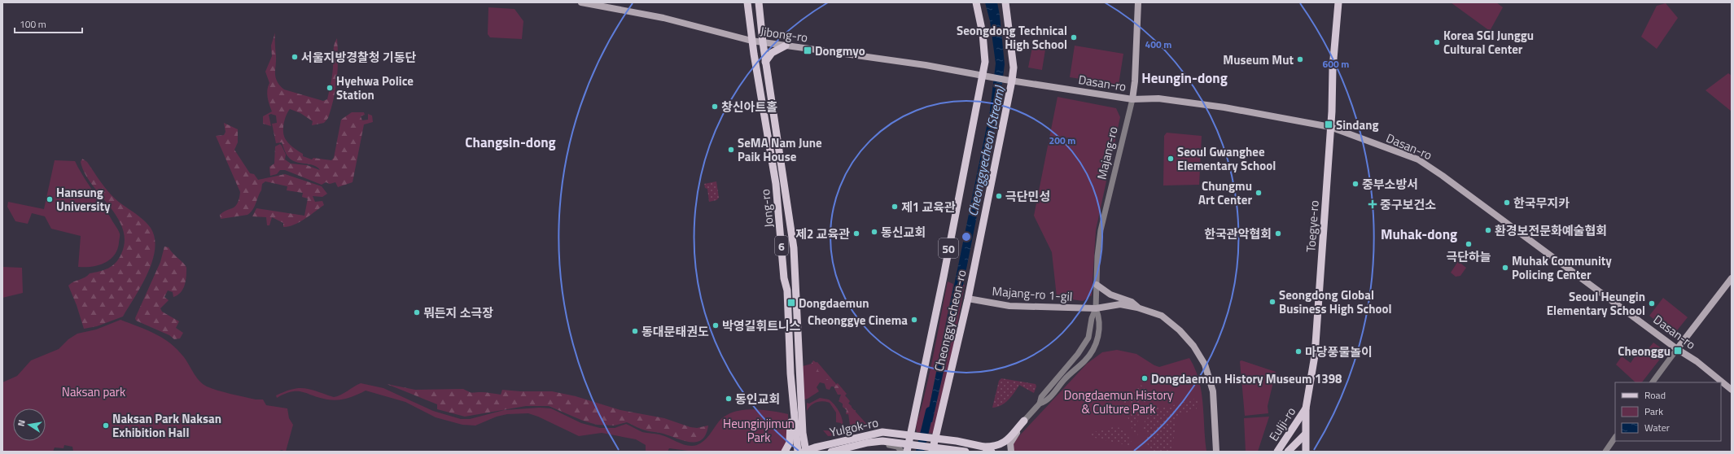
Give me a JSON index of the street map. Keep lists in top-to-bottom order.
{
  "streets": {
    "main road": [
      "Jibong-ro",
      "Dasan-ro",
      "Majang-ro",
      "Jong-ro",
      "Toegye-ro",
      "6",
      "50",
      "Majang-ro 1-gil",
      "Cheonggyecheon-ro",
      "Eulji-ro",
      "Yulgok-ro"
    ]
  },
  "crossings": [
    ["Jibong-ro", "Dasan-ro"],
    ["Jibong-ro", "Jong-ro"],
    ["Jibong-ro", "Cheonggyecheon-ro"],
    ["Dasan-ro", "Majang-ro"],
    ["Dasan-ro", "Toegye-ro"],
    ["Dasan-ro", "Cheonggyecheon-ro"],
    ["Majang-ro", "Majang-ro 1-gil"],
    ["Jong-ro", "Yulgok-ro"],
    ["Toegye-ro", "Eulji-ro"],
    ["Majang-ro 1-gil", "Cheonggyecheon-ro"],
    ["Cheonggyecheon-ro", "Yulgok-ro"]
  ],
  "districts": ["Heungin-dong", "Changsin-dong", "Muhak-dong"],
  "water": ["Cheonggyecheon (Stream)"],
  "parks": ["Naksan park", "Dongdaemun History & Culture Park", "Heunginjimun Park"],
  "places": {
    "other": [
      "Seongdong Technical High School",
      "Korea SGI Junggu Cultural Center",
      "서울지방경찰청 기동단",
      "Museum Mut",
      "Hyehwa Police Station",
      "창신아트홀",
      "SeMA Nam June Paik House",
      "Seoul Gwanghee Elementary School",
      "중부소방서",
      "Chungmu Art Center",
      "극단민성",
      "Hansung University",
      "한국무지카",
      "제1 교육관",
      "환경보전문화예술협회",
      "동신교회",
      "제2 교육관",
      "한국관악협회",
      "극단하늘",
      "Muhak Community Policing Center",
      "Seongdong Global Business High School",
      "Seoul Heungin Elementary School",
      "뭐든지 소극장",
      "Cheonggye Cinema",
      "박영길휘트니스",
      "동대문태권도",
      "마당풍물놀이",
      "Dongdaemun History Museum 1398",
      "동인교회",
      "Naksan Park Naksan Exhibition Hall"
    ],
    "transit": [
      "Dongmyo",
      "Sindang",
      "Dongdaemun",
      "Cheonggu"
    ],
    "health": ["중구보건소"]
  },
  "legend": ["Road", "Park", "Water"],
  "scale_bar": "100 m",
  "north": "left",
  "rings": ["400 m", "600 m", "200 m"]
}
